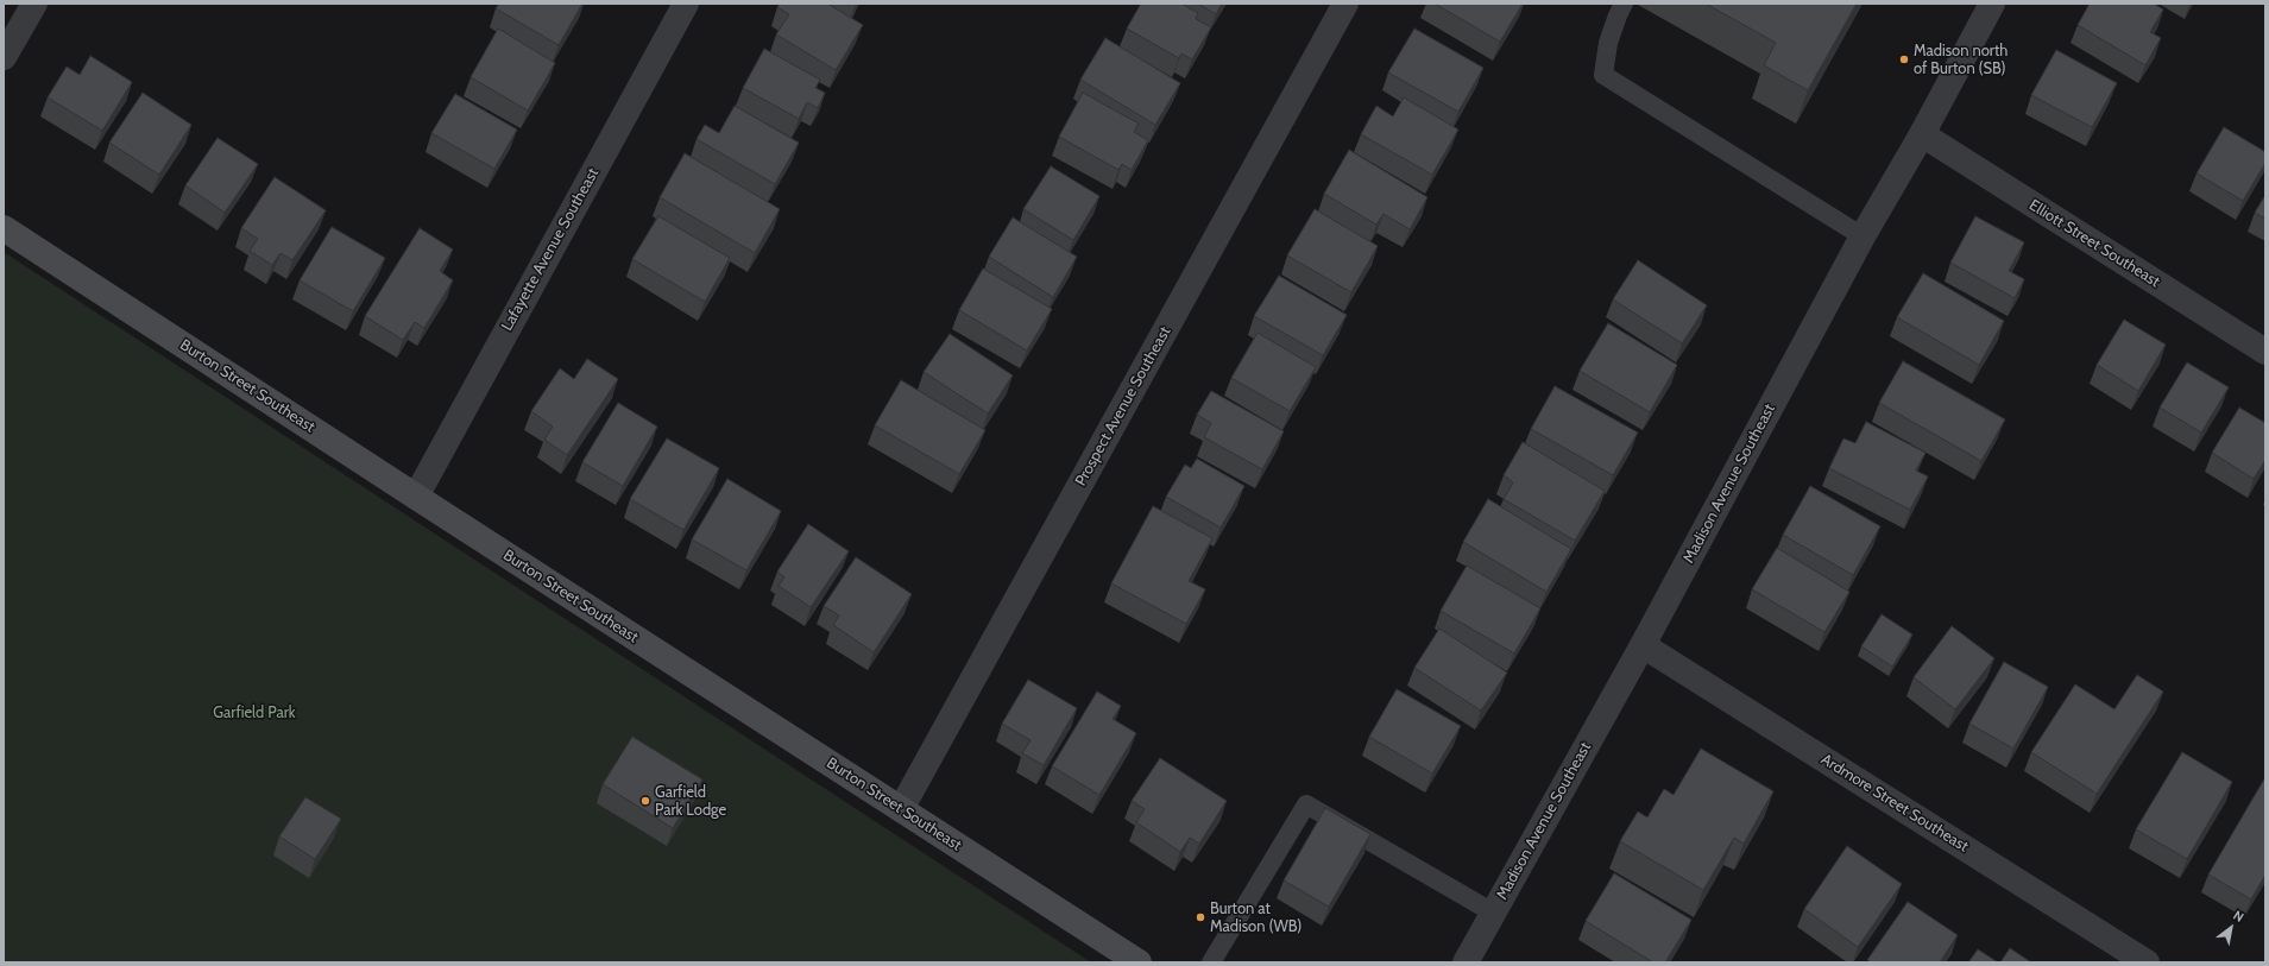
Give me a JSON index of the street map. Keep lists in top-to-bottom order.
{
  "streets": {
    "main road": ["Burton Street Southeast"],
    "street": [
      "Elliott Street Southeast",
      "Lafayette Avenue Southeast",
      "Prospect Avenue Southeast",
      "Madison Avenue Southeast",
      "Ardmore Street Southeast"
    ]
  },
  "crossings": [
    ["Elliott Street Southeast", "Madison Avenue Southeast"],
    ["Lafayette Avenue Southeast", "Burton Street Southeast"],
    ["Burton Street Southeast", "Prospect Avenue Southeast"],
    ["Madison Avenue Southeast", "Ardmore Street Southeast"]
  ],
  "parks": ["Garfield Park"],
  "places": ["Madison north of Burton (SB)", "Garfield Park Lodge", "Burton at Madison (WB)"],
  "north": "top right"
}
